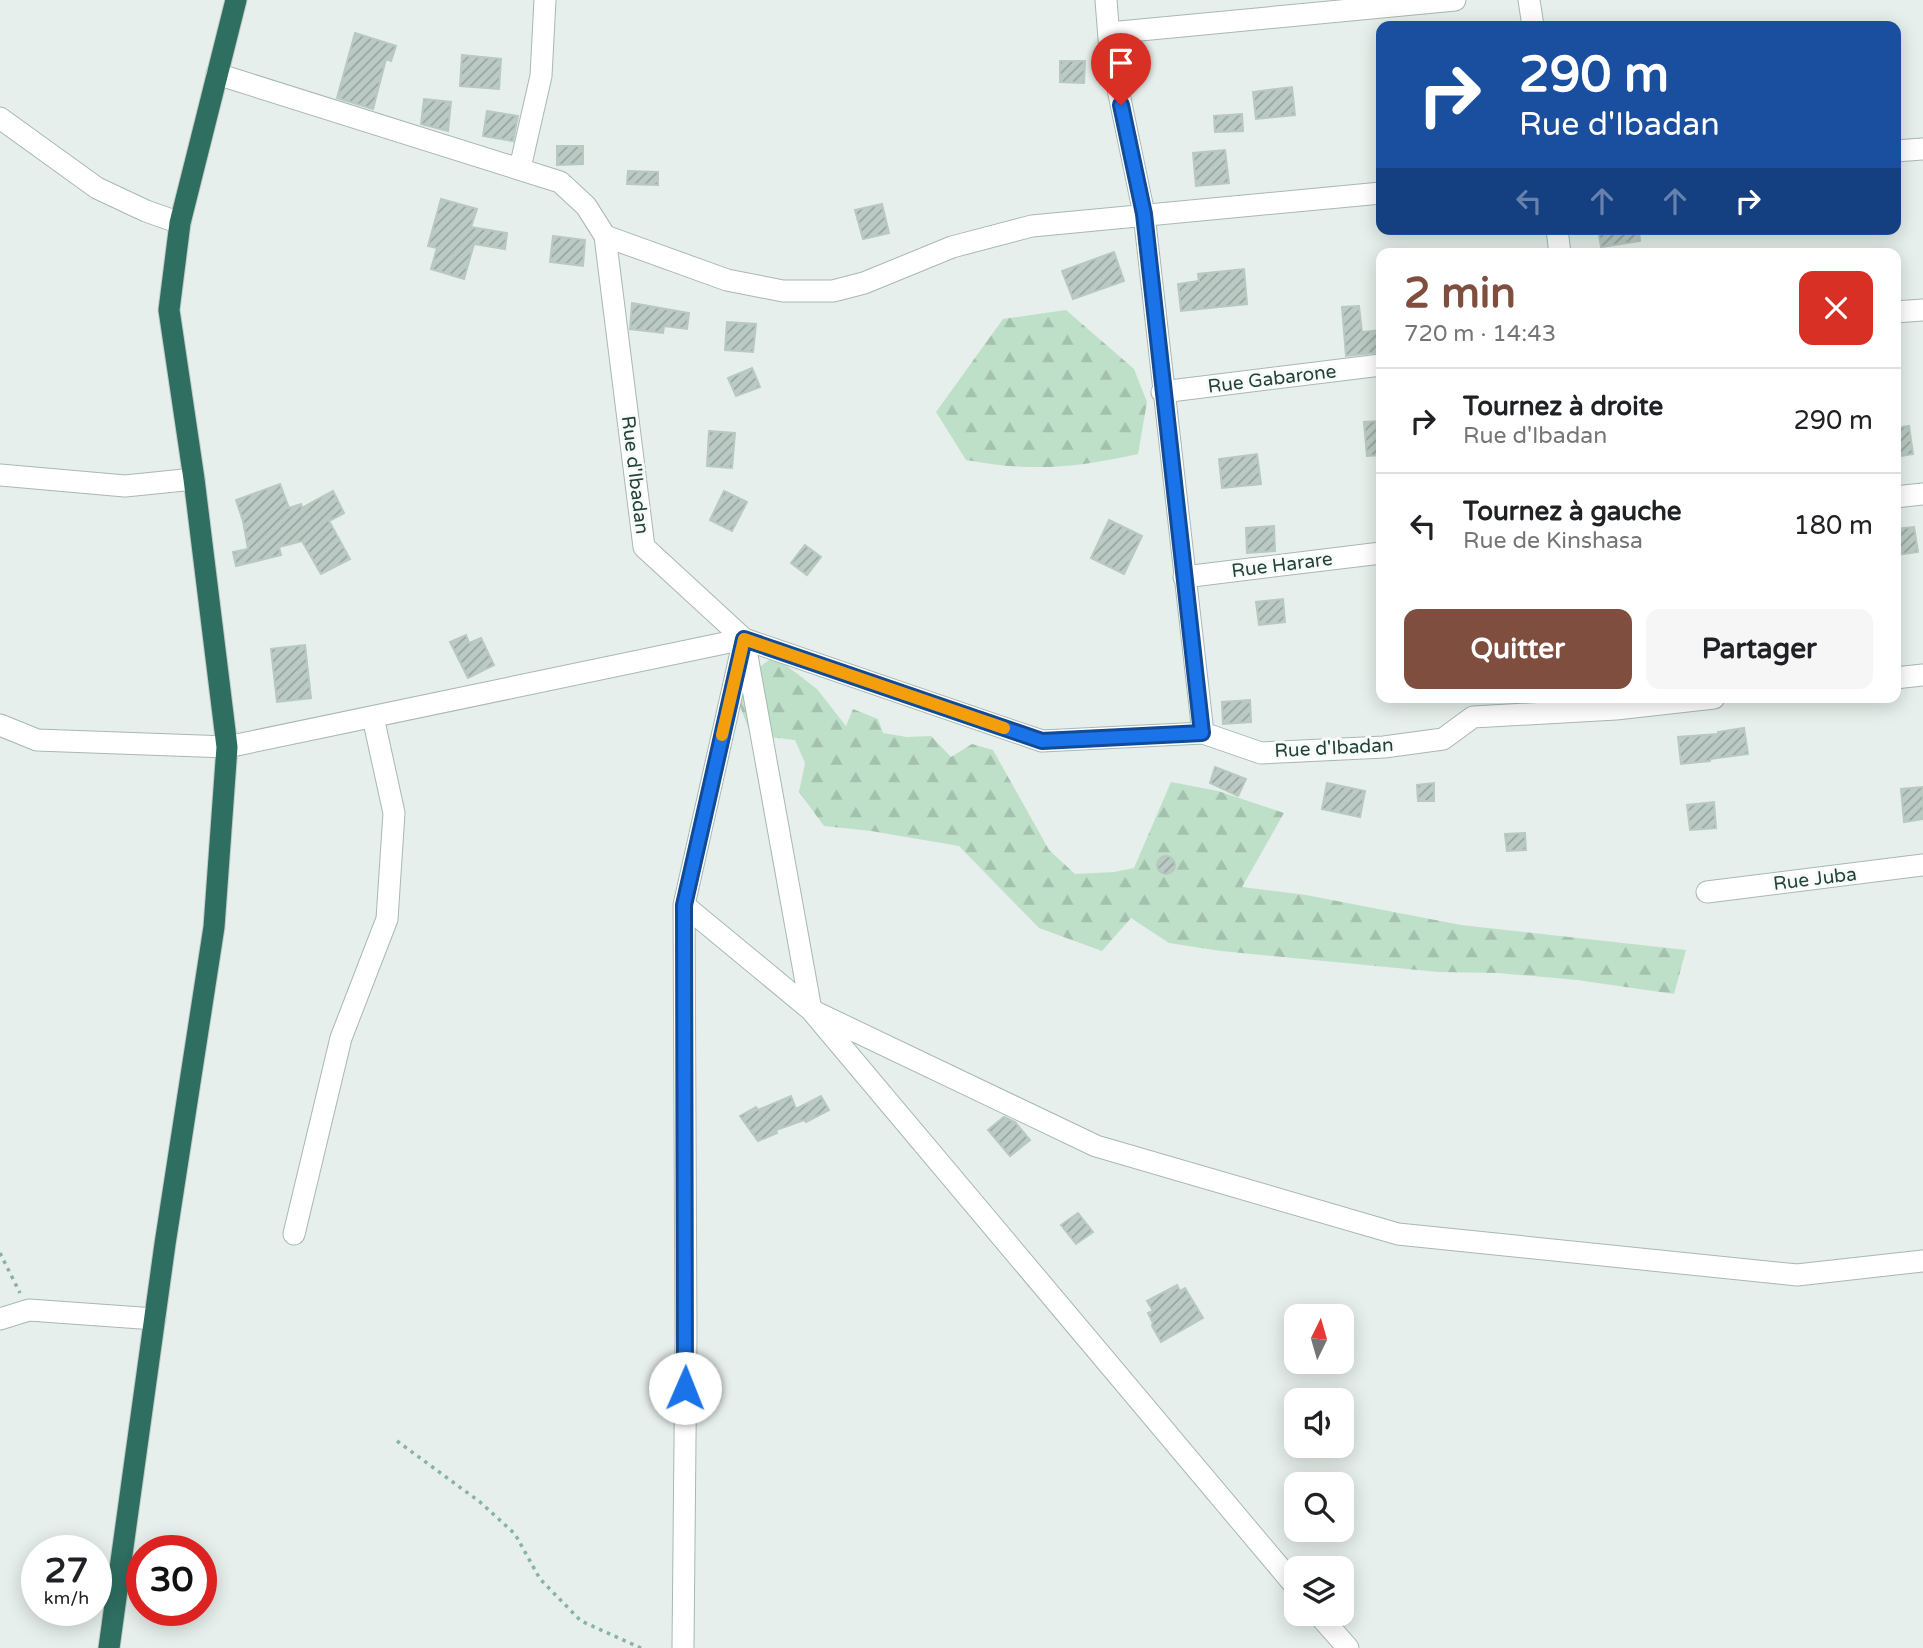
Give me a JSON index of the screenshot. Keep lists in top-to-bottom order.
{
  "streets": {
    "street": [
      "Rue Gabarone",
      "Rue d'Ibadan",
      "Rue Harare",
      "Rue Juba"
    ]
  },
  "north": "top",
  "page": {
    "turn": ["290 m", "Rue d'Ibadan"],
    "heading": ["2 min", "720 m · 14:43"],
    "list": [
      {
        "name": "Tournez à droite",
        "note": "Rue d'Ibadan",
        "value": "290 m"
      },
      {
        "name": "Tournez à gauche",
        "note": "Rue de Kinshasa",
        "value": "180 m"
      }
    ],
    "buttons": ["Quitter", "Partager"],
    "speed": "27 km/h",
    "limit": "30"
  }
}
